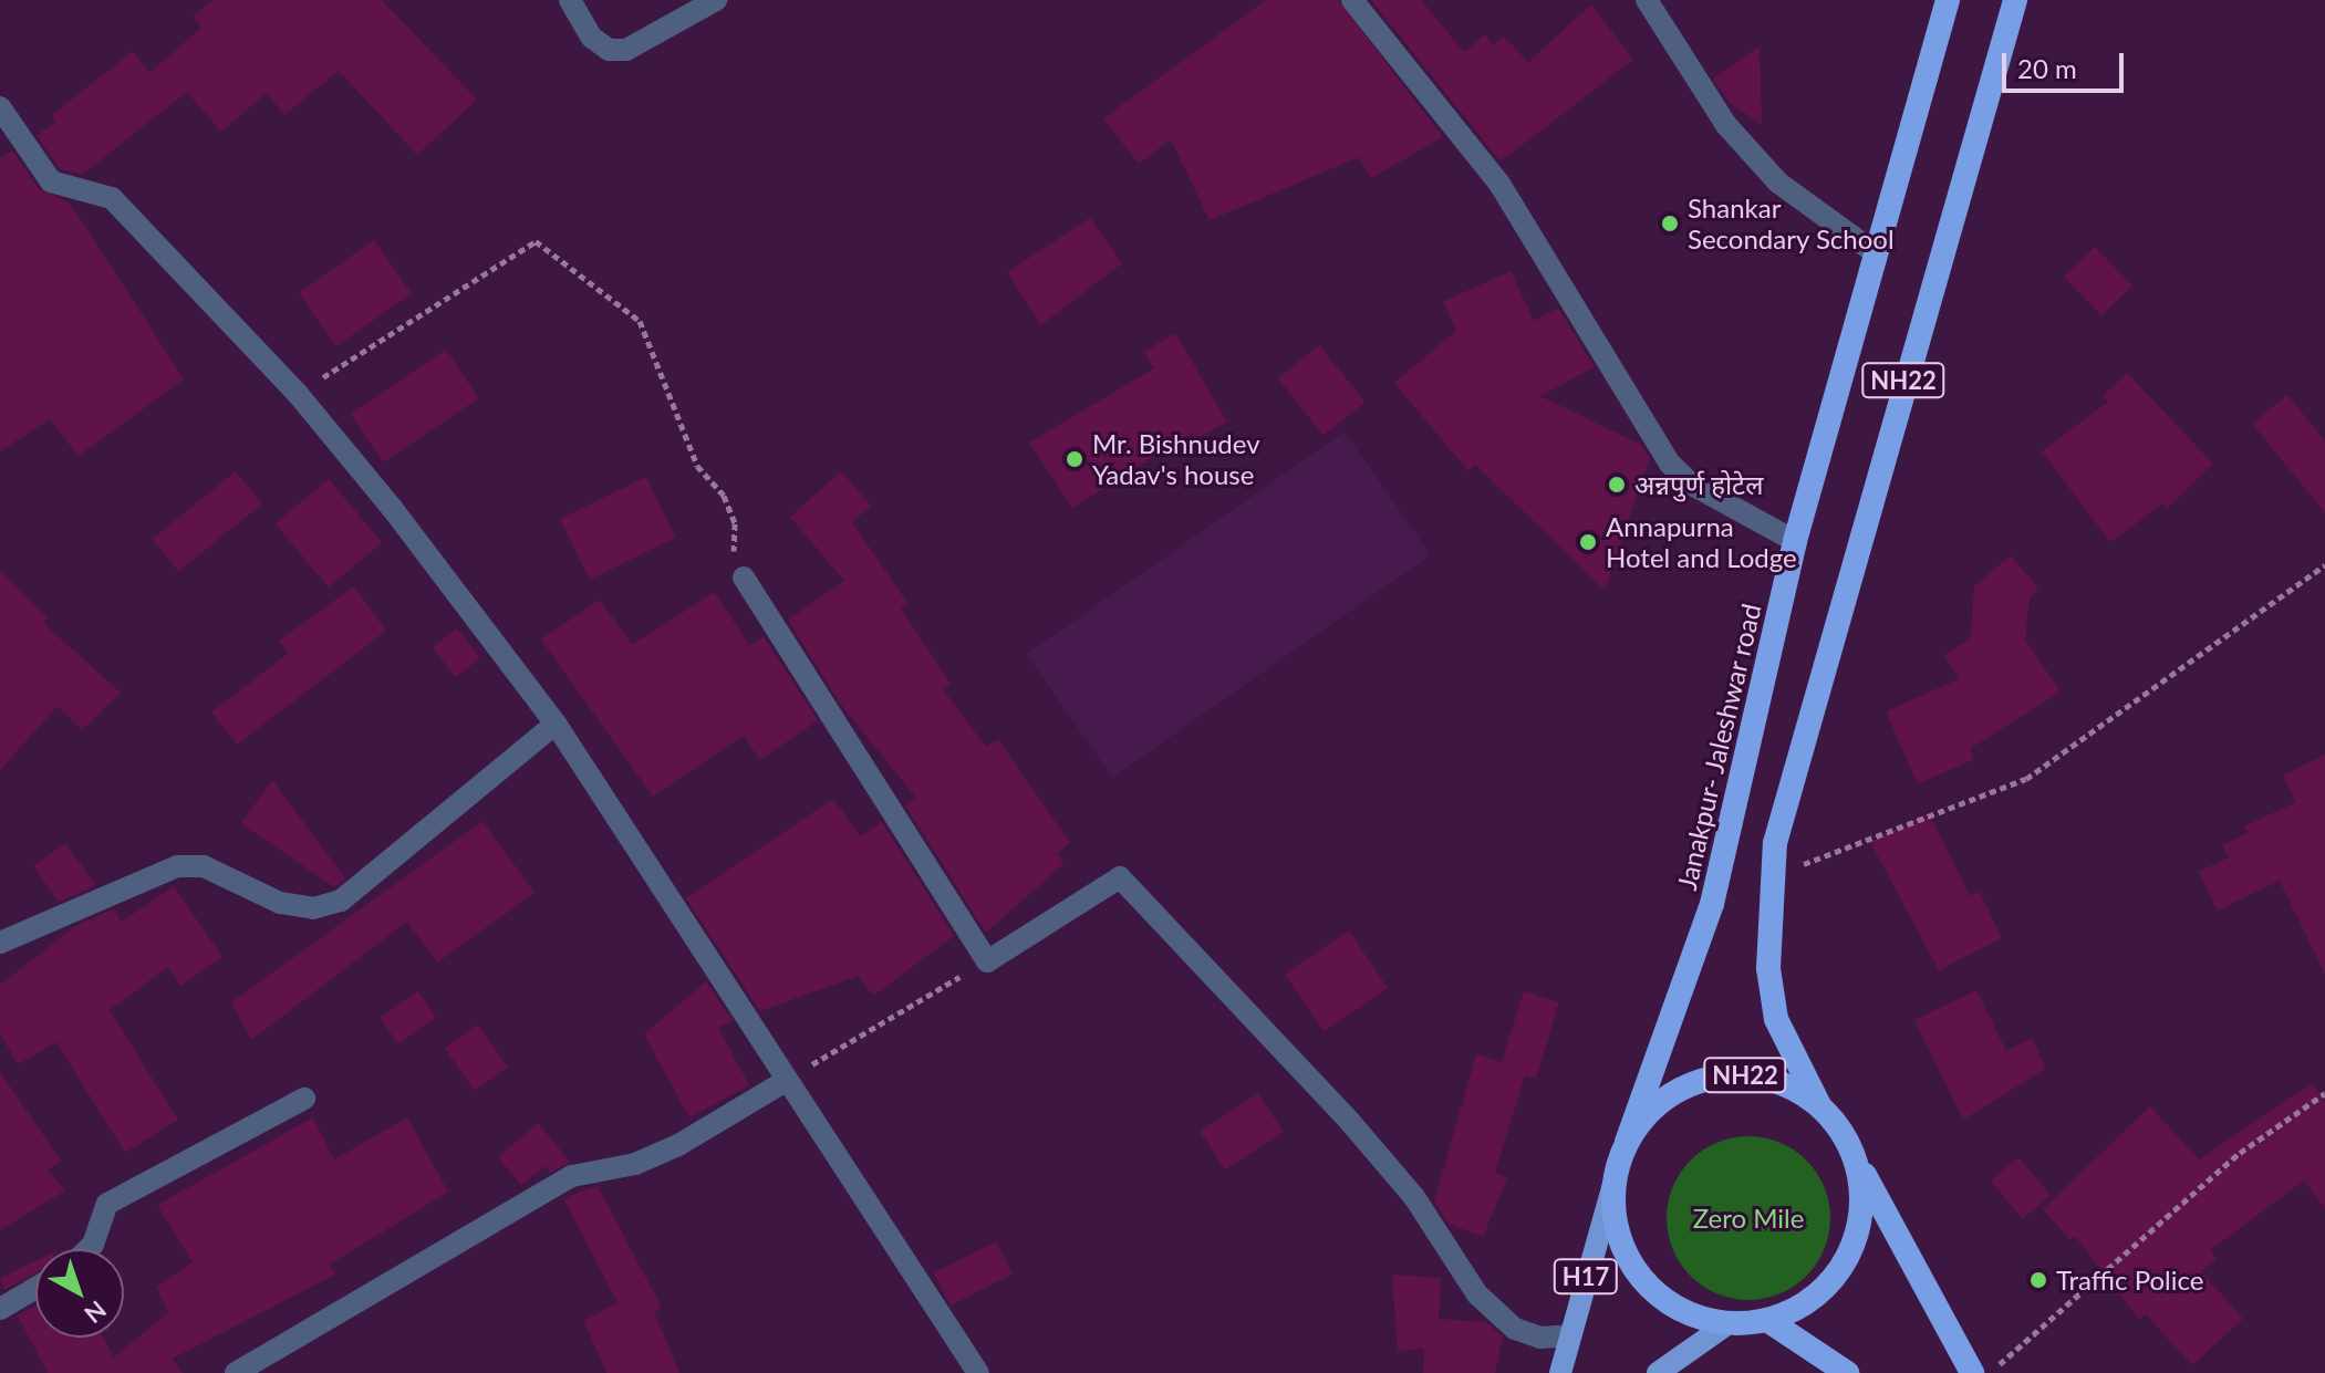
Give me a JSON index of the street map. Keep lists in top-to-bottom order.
{
  "streets": {
    "highway": ["NH22", "Janakpur- Jaleshwar road"],
    "main road": ["H17"]
  },
  "crossings": [
    ["NH22", "Janakpur- Jaleshwar road"],
    ["NH22", "H17"],
    ["Janakpur- Jaleshwar road", "H17"]
  ],
  "parks": ["Zero Mile"],
  "places": [
    "Shankar Secondary School",
    "Mr. Bishnudev Yadav's house",
    "अन्नपुर्ण होटेल",
    "Annapurna Hotel and Lodge",
    "Traffic Police"
  ],
  "scale_bar": "20 m",
  "north": "bottom right"
}
